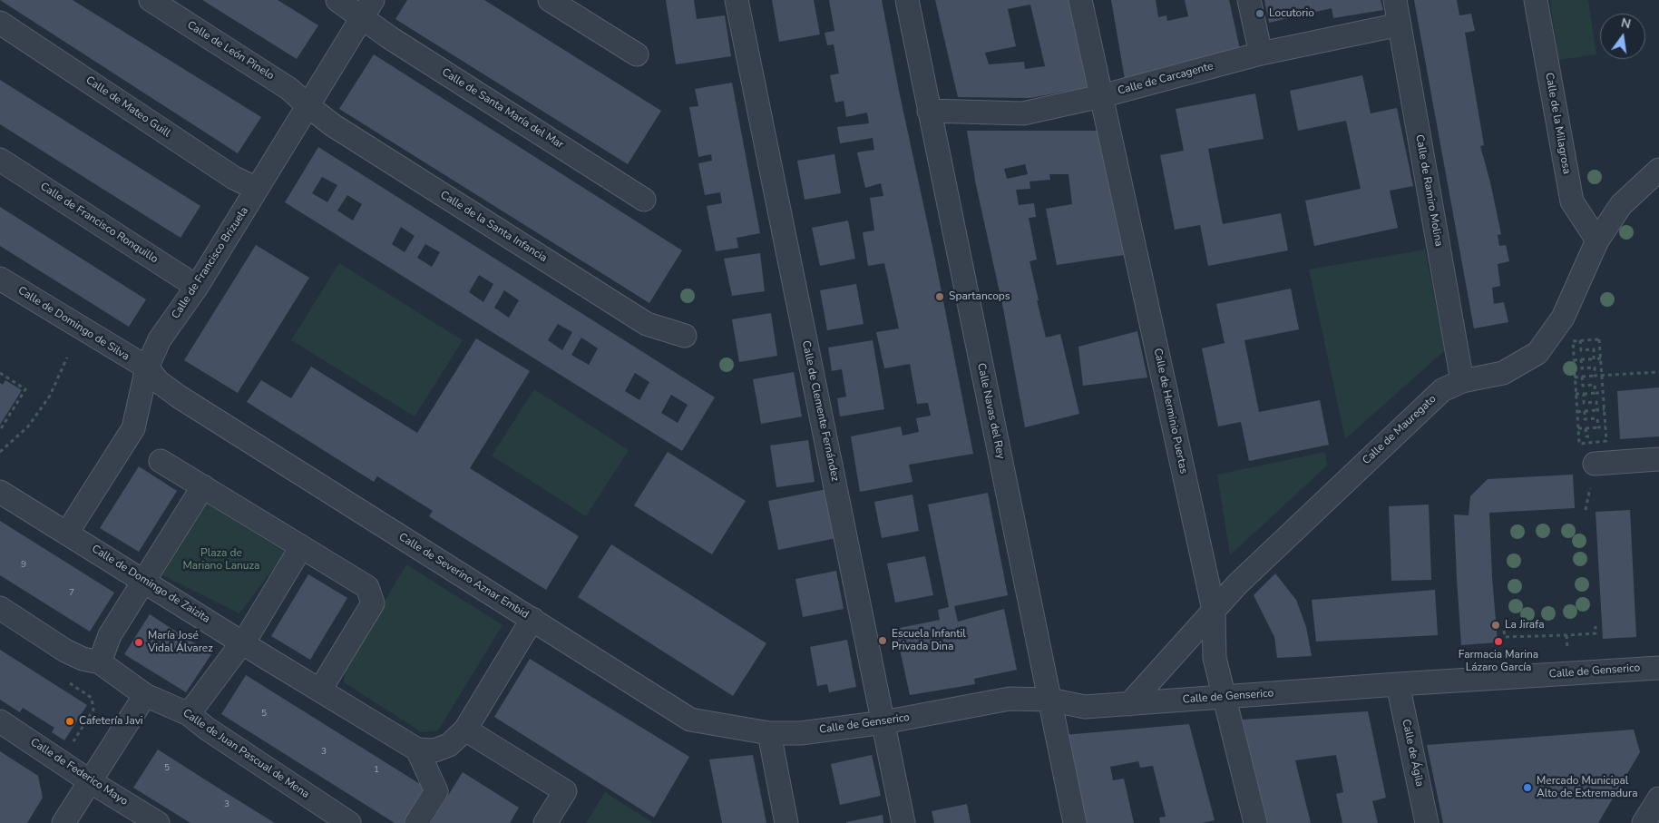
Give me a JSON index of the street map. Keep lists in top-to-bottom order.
{
  "streets": {
    "street": [
      "Calle de León Pinelo",
      "Calle de Carcagente",
      "Calle de Mateo Guill",
      "Calle de Santa María del Mar",
      "Calle de la Milagrosa",
      "Calle de Ramiro Molina",
      "Calle de Francisco Ronquillo",
      "Calle de la Santa Infancia",
      "Calle de Francisco Brizuela",
      "Calle de Domingo de Silva",
      "Calle de Clemente Fernández",
      "Calle Navas del Rey",
      "Calle de Herminio Puertas",
      "Calle de Mauregato",
      "Calle de Severino Aznar Embid",
      "Calle de Domingo de Zaizita",
      "Calle de Genserico",
      "Calle de Ágila",
      "Calle de Juan Pascual de Mena",
      "Calle de Federico Mayo"
    ]
  },
  "crossings": [
    ["Calle de León Pinelo", "Calle de la Santa Infancia"],
    ["Calle de León Pinelo", "Calle de Francisco Brizuela"],
    ["Calle de Carcagente", "Calle de Ramiro Molina"],
    ["Calle de Carcagente", "Calle Navas del Rey"],
    ["Calle de Carcagente", "Calle de Herminio Puertas"],
    ["Calle de Mateo Guill", "Calle de Francisco Brizuela"],
    ["Calle de Santa María del Mar", "Calle de Francisco Brizuela"],
    ["Calle de la Milagrosa", "Calle de Mauregato"],
    ["Calle de Ramiro Molina", "Calle de Mauregato"],
    ["Calle de Francisco Ronquillo", "Calle de Francisco Brizuela"],
    ["Calle de la Santa Infancia", "Calle de Francisco Brizuela"],
    ["Calle de Francisco Brizuela", "Calle de Domingo de Silva"],
    ["Calle de Francisco Brizuela", "Calle de Severino Aznar Embid"],
    ["Calle de Francisco Brizuela", "Calle de Domingo de Zaizita"],
    ["Calle de Domingo de Silva", "Calle de Severino Aznar Embid"],
    ["Calle de Clemente Fernández", "Calle de Genserico"],
    ["Calle Navas del Rey", "Calle de Genserico"],
    ["Calle de Herminio Puertas", "Calle de Mauregato"],
    ["Calle de Herminio Puertas", "Calle de Genserico"],
    ["Calle de Mauregato", "Calle de Genserico"],
    ["Calle de Severino Aznar Embid", "Calle de Genserico"],
    ["Calle de Genserico", "Calle de Ágila"]
  ],
  "parks": ["Plaza de Mariano Lanuza"],
  "places": [
    "Locutorio",
    "Spartancops",
    "La Jirafa",
    "Escuela Infantil Privada Dina",
    "Farmacia Marina Lázaro García",
    "María José Vidal Álvarez",
    "Cafetería Javi",
    "Mercado Municipal Alto de Extremadura"
  ],
  "house_numbers": [
    "9",
    "7",
    "5",
    "3",
    "5",
    "1",
    "3"
  ],
  "north": "top"
}
